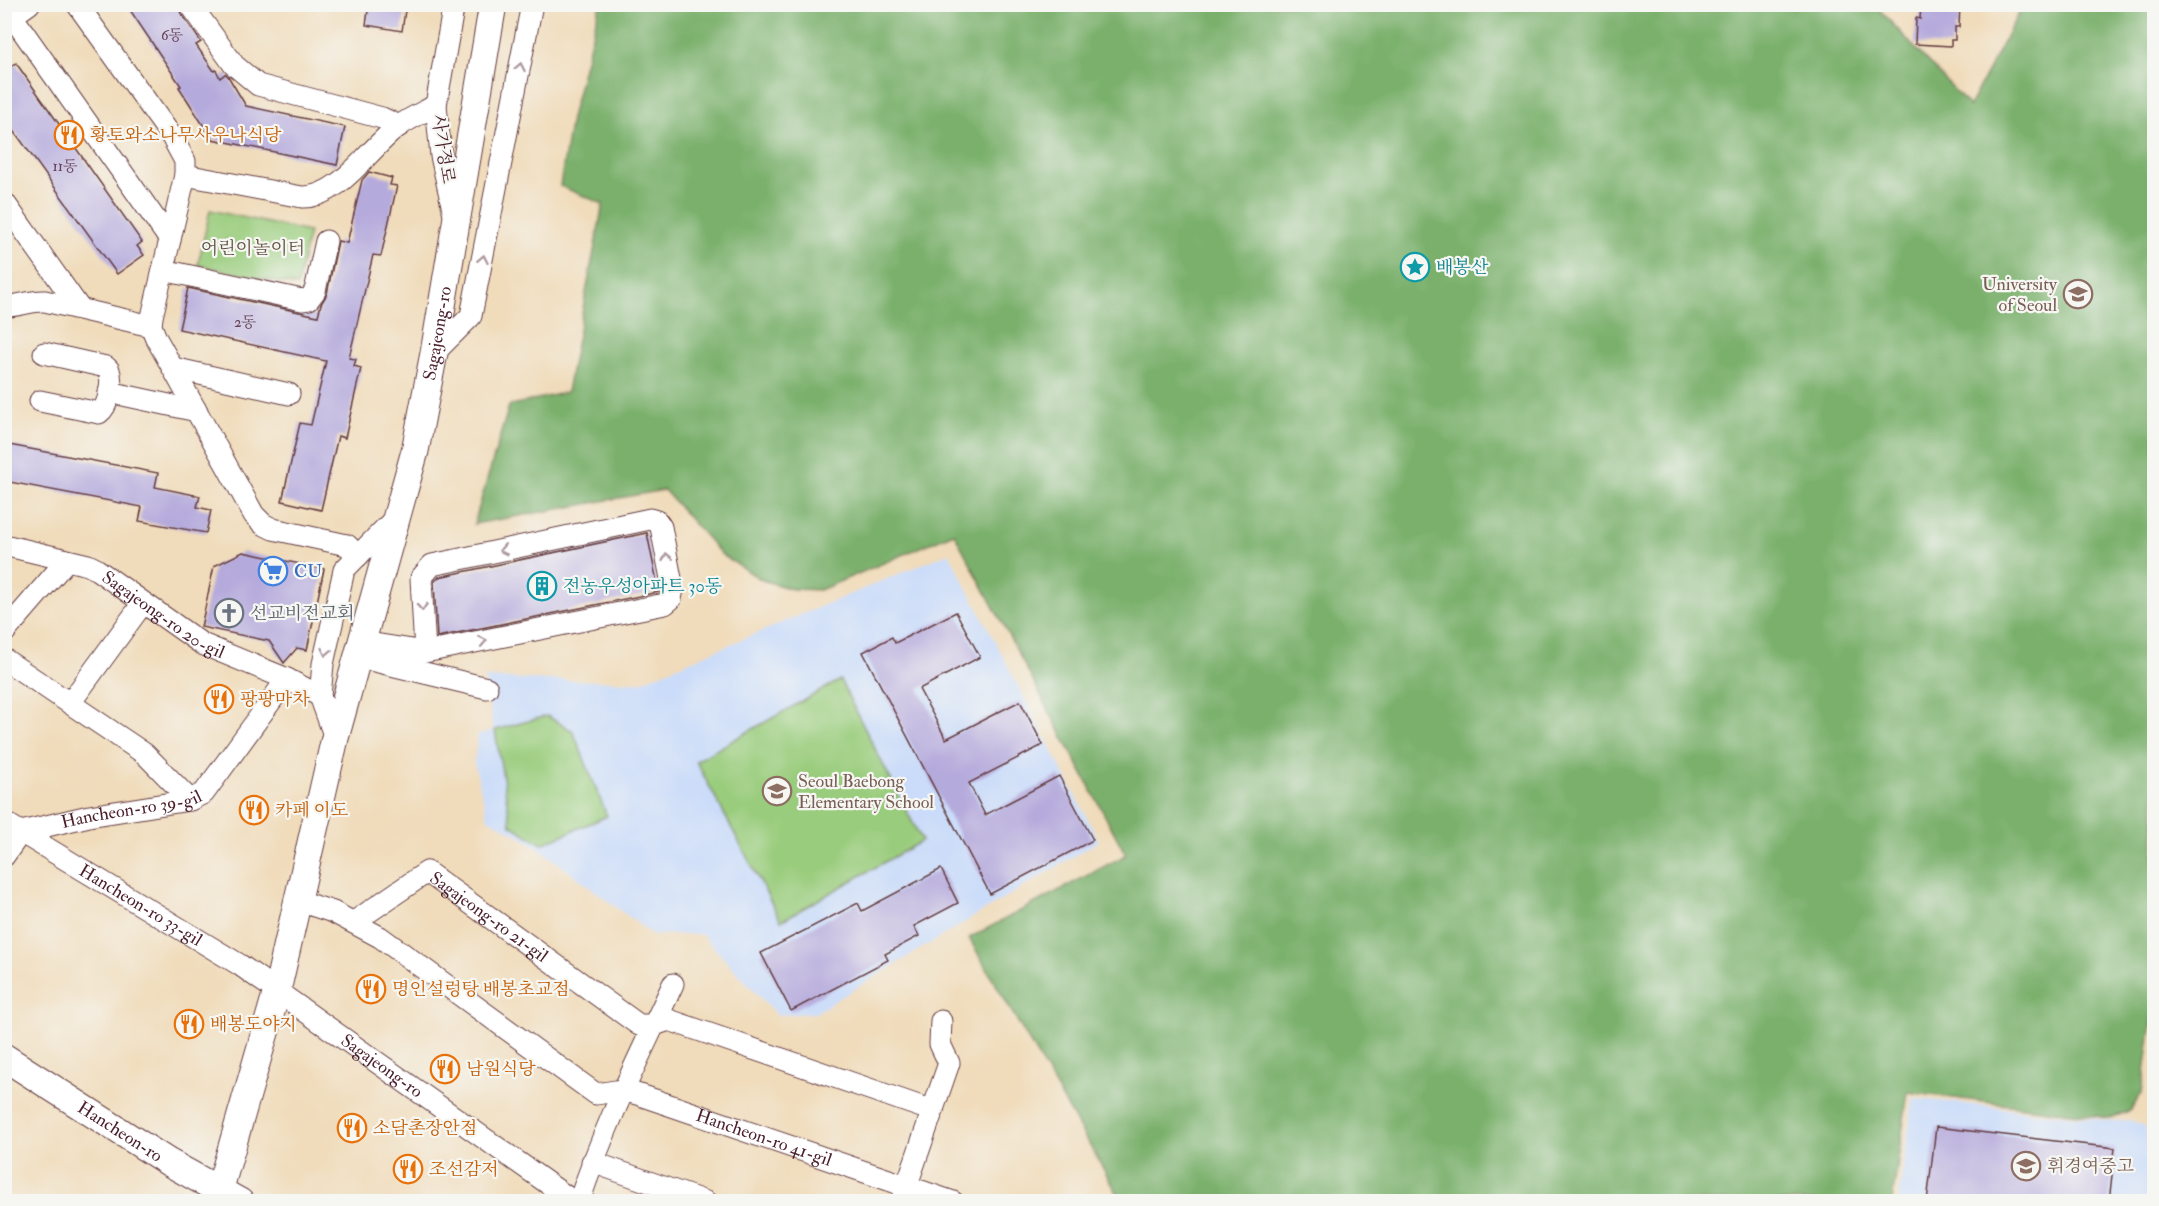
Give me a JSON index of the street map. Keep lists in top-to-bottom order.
{
  "streets": {
    "main road": ["Sagajeong-ro", "Hancheon-ro"],
    "street": [
      "사가정로",
      "Sagajeong-ro 20-gil",
      "Hancheon-ro 39-gil",
      "Hancheon-ro 33-gil",
      "Sagajeong-ro 21-gil",
      "Hancheon-ro 41-gil"
    ]
  },
  "crossings": [
    ["사가정로", "Sagajeong-ro"],
    ["Sagajeong-ro", "Hancheon-ro 33-gil"],
    ["Sagajeong-ro", "Hancheon-ro"],
    ["Sagajeong-ro 20-gil", "Hancheon-ro 39-gil"],
    ["Hancheon-ro 39-gil", "Hancheon-ro 33-gil"]
  ],
  "parks": ["어린이놀이터"],
  "places": {
    "restaurant": [
      "황토와소나무사우나식당",
      "팡팡마차",
      "카페 이도",
      "명인설렁탕 배봉초교점",
      "배봉도야지",
      "남원식당",
      "소담촌장안점",
      "조선감저"
    ],
    "place": ["배봉산"],
    "school or university": ["University of Seoul", "Seoul Baebong Elementary School", "휘경여중고"],
    "supermarket": ["CU"],
    "building": ["전농우성아파트 30동"],
    "church": ["선교비전교회"]
  },
  "house_numbers": ["6동", "11동", "2동"]
}
